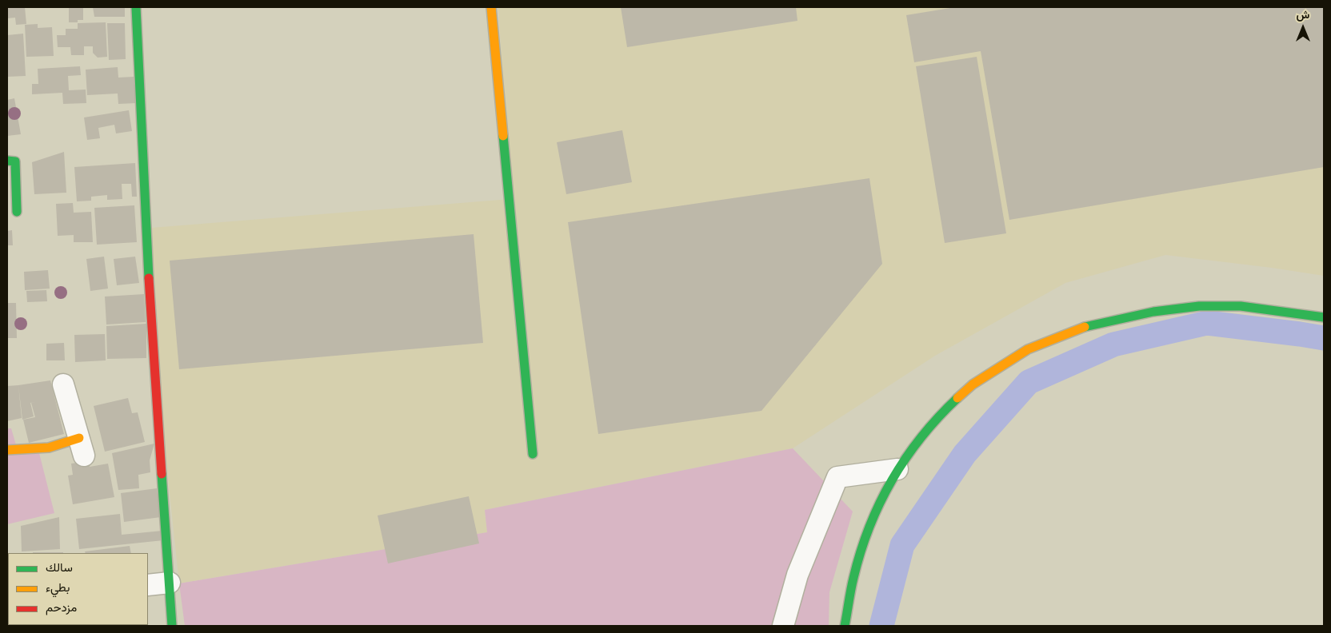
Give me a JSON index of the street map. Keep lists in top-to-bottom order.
{
  "legend": ["سالك", "بطيء", "مزدحم"],
  "north": "top"
}
